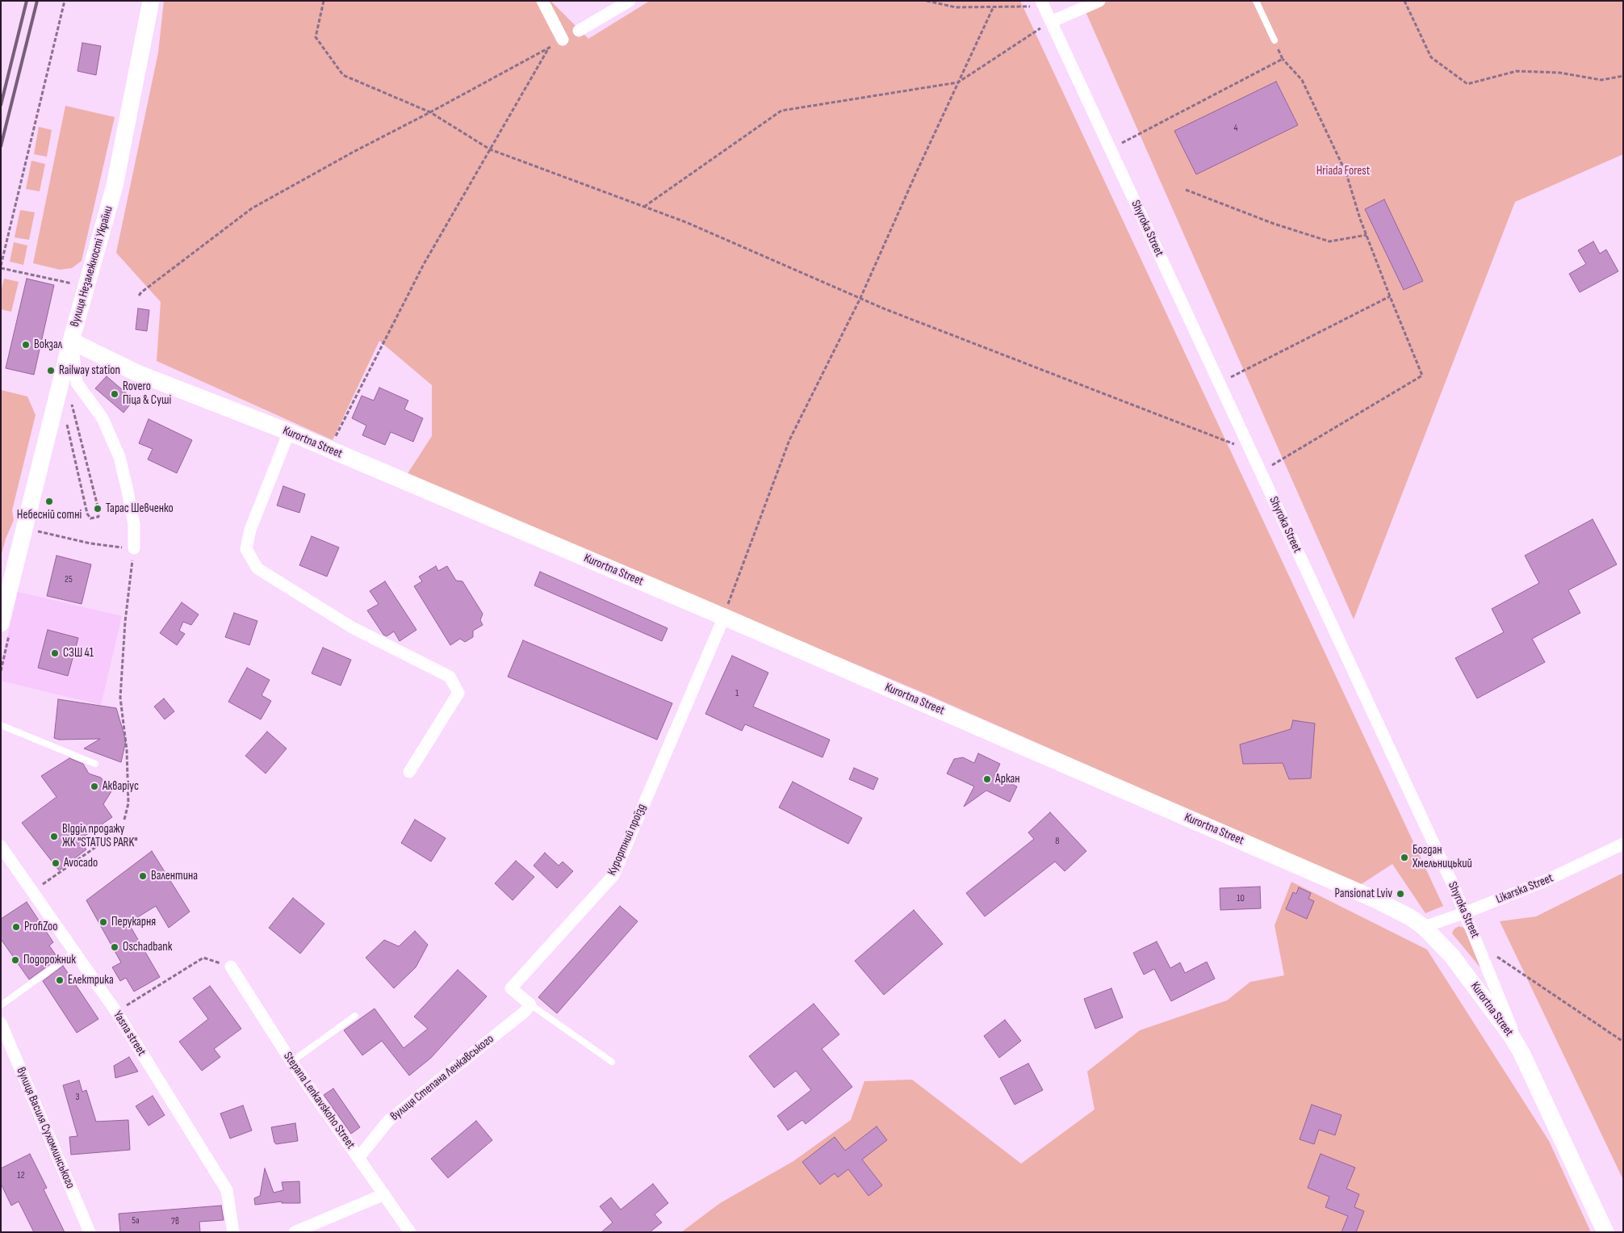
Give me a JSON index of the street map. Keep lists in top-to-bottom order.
{
  "streets": {
    "main road": ["вулиця Незалежності України", "Kurortna Street"],
    "street": [
      "Shyroka Street",
      "Курортний проїзд",
      "Likarska Street",
      "Yasna street",
      "вулиця Степана Ленкавського",
      "Stepana Lenkavskoho Street",
      "вулиця Василя Сухомлинського"
    ]
  },
  "crossings": [
    ["Shyroka Street", "Kurortna Street"],
    ["Shyroka Street", "Likarska Street"],
    ["вулиця Незалежності України", "Kurortna Street"],
    ["Kurortna Street", "Курортний проїзд"],
    ["Kurortna Street", "Likarska Street"],
    ["Курортний проїзд", "вулиця Степана Ленкавського"],
    ["вулиця Степана Ленкавського", "Stepana Lenkavskoho Street"]
  ],
  "parks": ["Hriada Forest"],
  "places": [
    "Вокзал",
    "Railway station",
    "Rovero Піца & Суші",
    "Небесній сотні",
    "Тарас Шевченко",
    "СЗШ 41",
    "Аркан",
    "Акваріус",
    "ВІдділ продажу ЖК \"STATUS PARK\"",
    "Богдан Хмельницький",
    "Avocado",
    "Валентина",
    "Pansionat Lviv",
    "Перукарня",
    "ProfiZoo",
    "Oschadbank",
    "Подорожник",
    "Електрика"
  ],
  "house_numbers": [
    "4",
    "25",
    "1",
    "8",
    "10",
    "3",
    "12",
    "5а",
    "7в"
  ]
}
